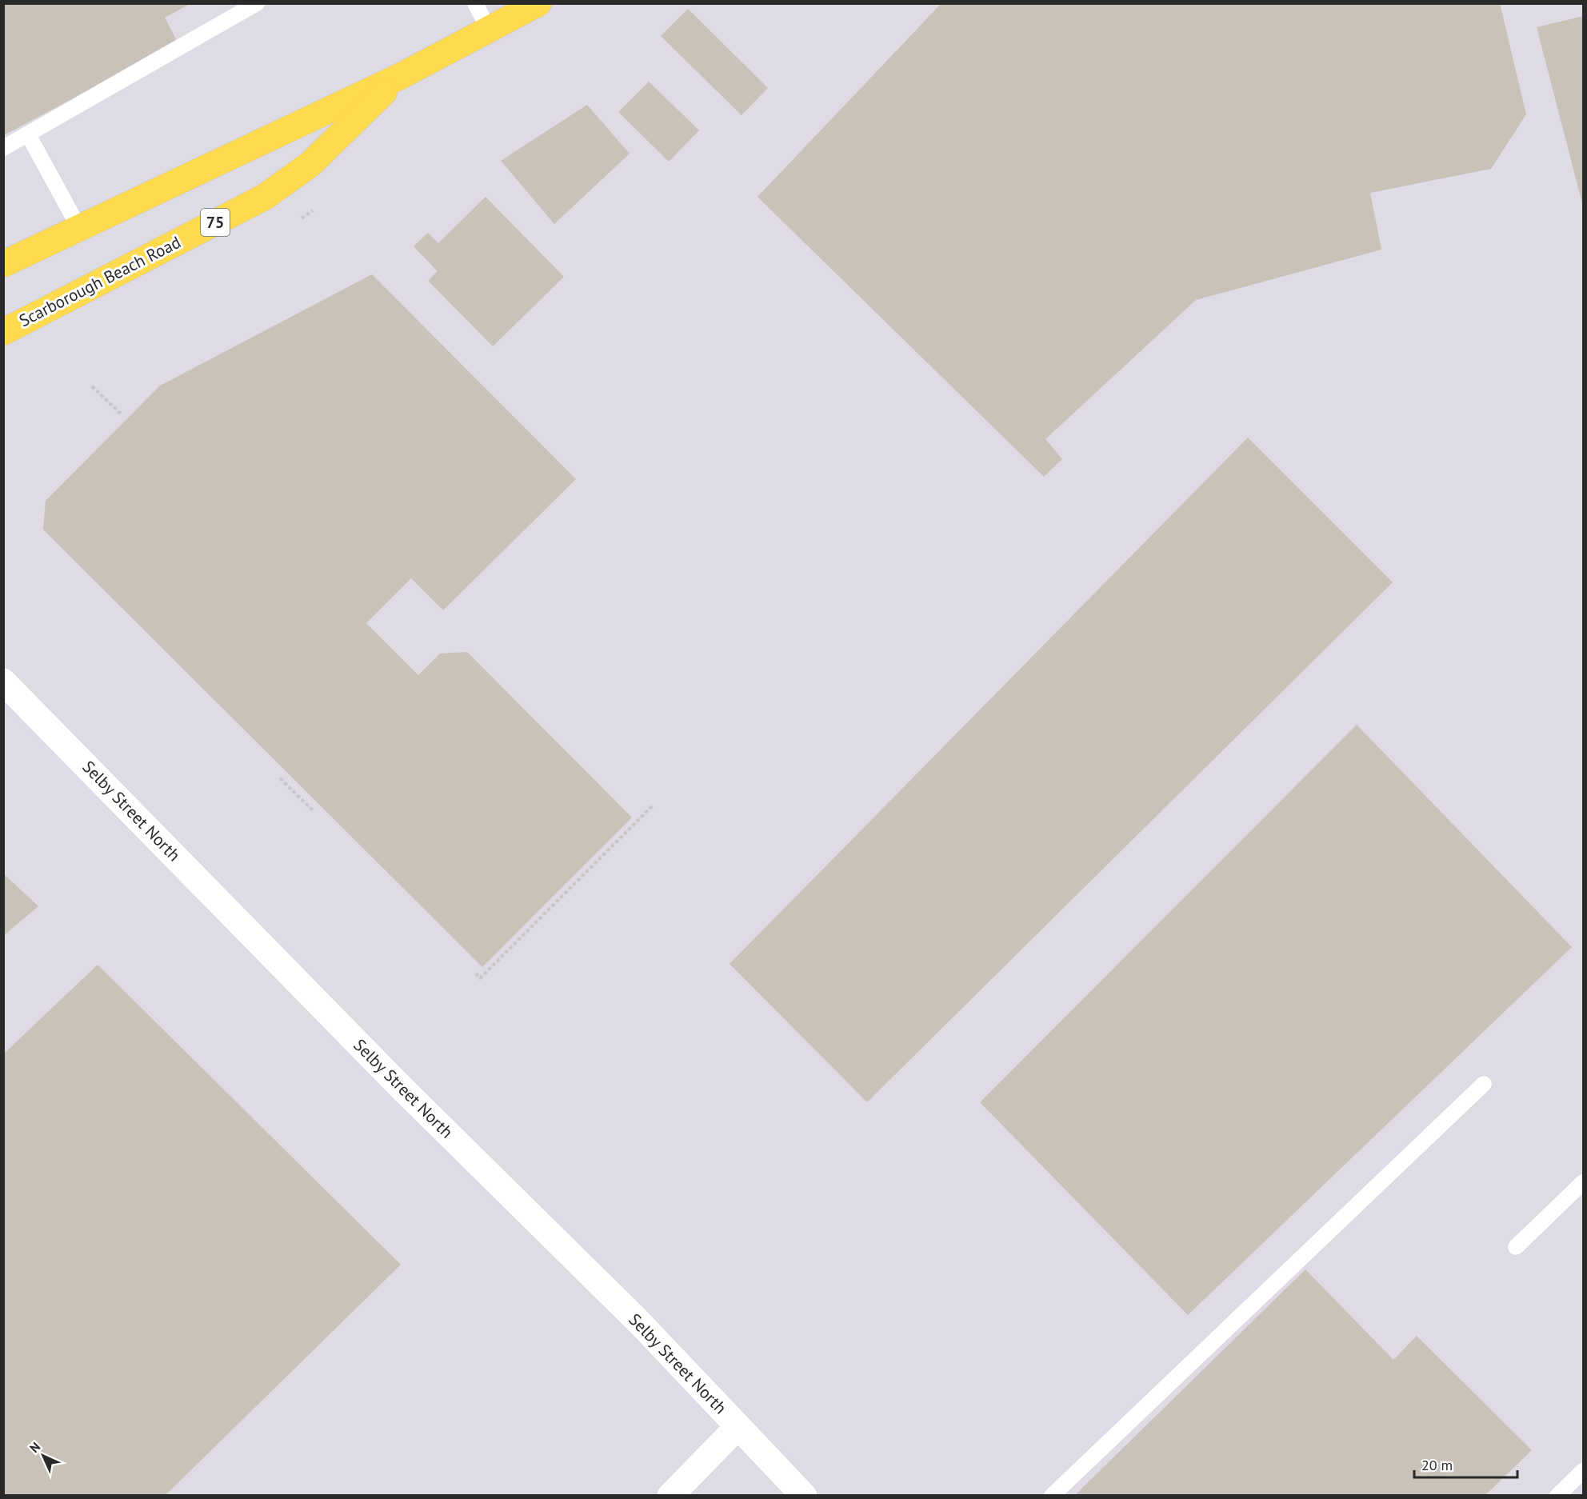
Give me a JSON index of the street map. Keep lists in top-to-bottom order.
{
  "streets": {
    "main road": ["75", "Scarborough Beach Road", "Selby Street North"]
  },
  "scale_bar": "20 m",
  "north": "top left"
}
